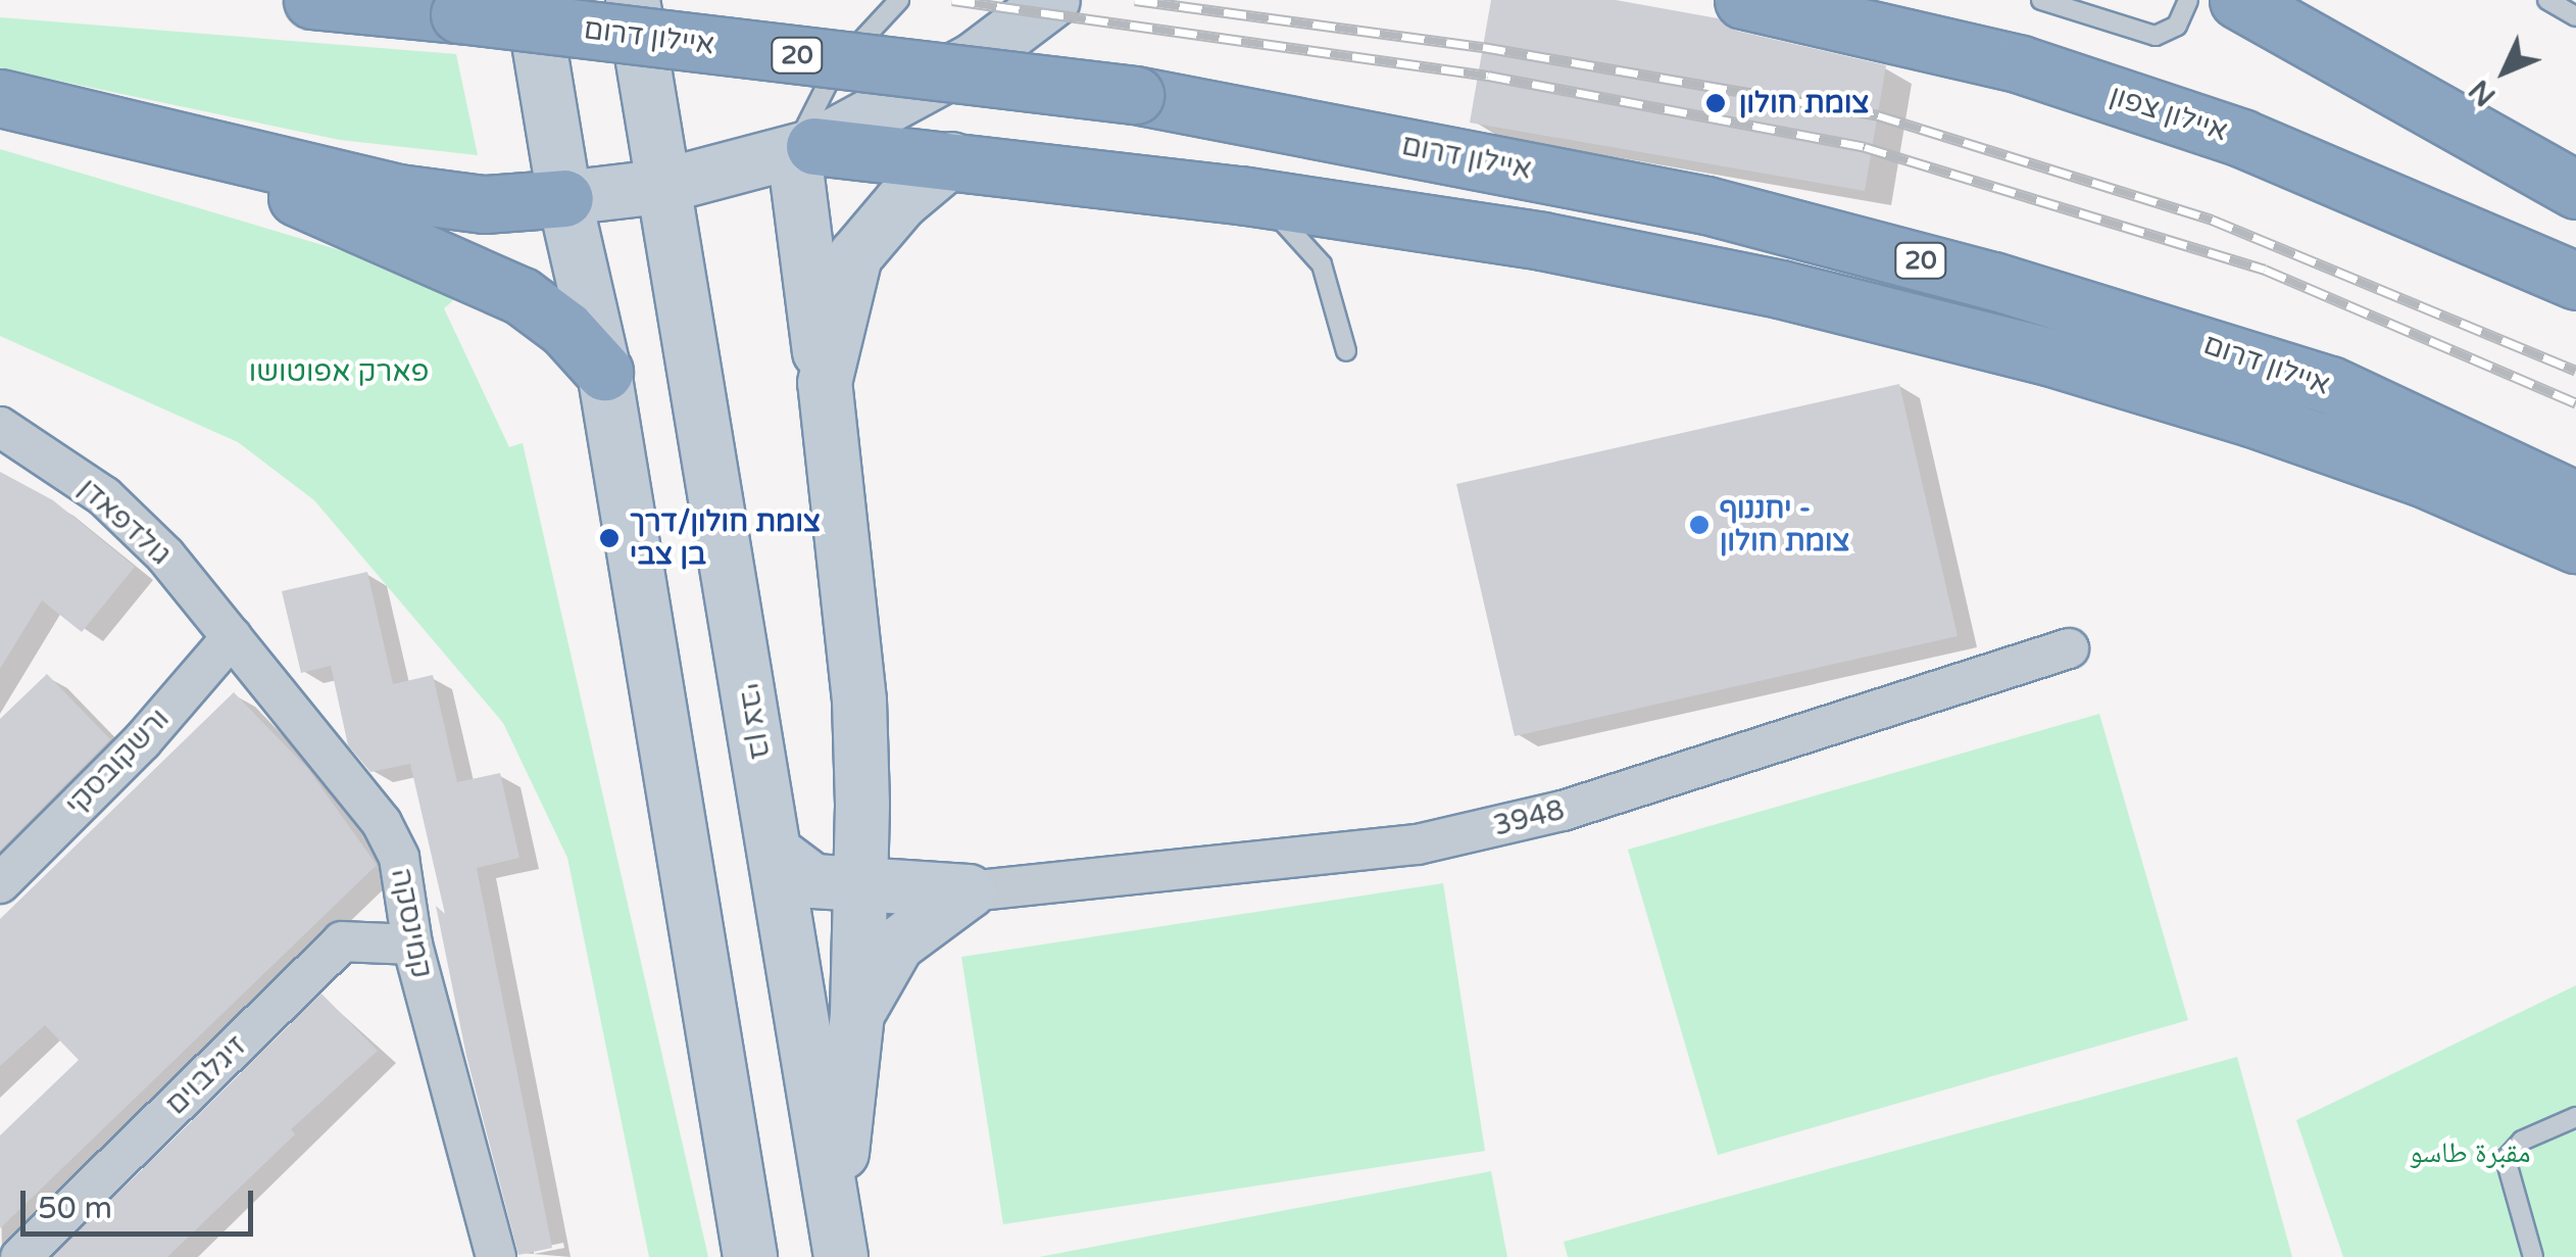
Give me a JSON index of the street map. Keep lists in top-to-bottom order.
{
  "streets": {
    "highway": ["איילון דרום", "20", "איילון צפון"],
    "main road": ["בן צבי"],
    "street": [
      "גולדפאדן",
      "ורשקובסקי",
      "3948",
      "קמינסקה",
      "זיגלבוים"
    ]
  },
  "crossings": [
    ["גולדפאדן", "ורשקובסקי"],
    ["גולדפאדן", "קמינסקה"],
    ["ורשקובסקי", "קמינסקה"],
    ["קמינסקה", "זיגלבוים"]
  ],
  "parks": ["פארק אפוטושו", "مقبرة طاسو"],
  "places": ["צומת חולון", "יחננוף - צומת חולון", "צומת חולון/דרך בן צבי"],
  "scale_bar": "50 m",
  "north": "bottom left"
}
